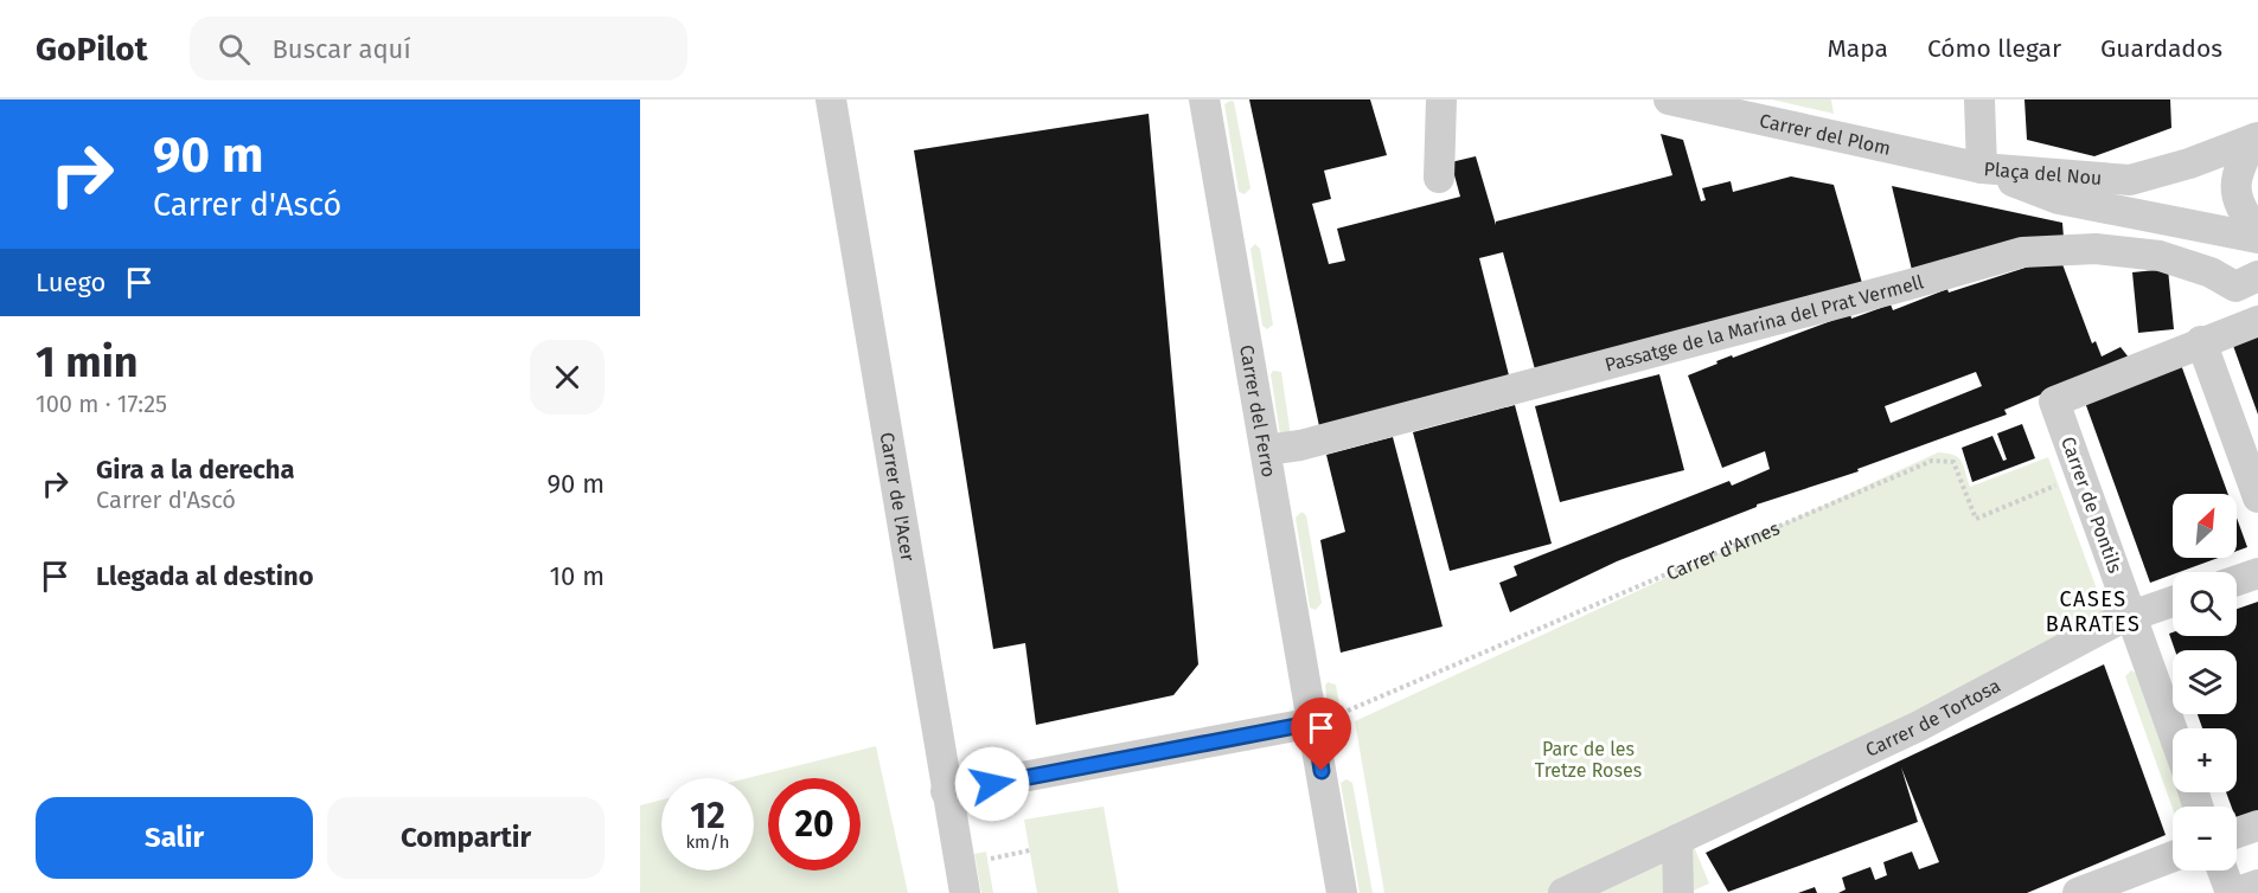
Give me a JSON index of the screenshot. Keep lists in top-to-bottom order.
{
  "streets": {
    "street": [
      "Carrer del Plom",
      "Plaça del Nou",
      "Passatge de la Marina del Prat Vermell",
      "Carrer del Ferro",
      "Carrer de l'Acer",
      "Carrer de Pontils",
      "Carrer de Tortosa"
    ],
    "path": ["Carrer d'Arnes"]
  },
  "crossings": [
    ["Carrer del Plom", "Plaça del Nou"],
    ["Passatge de la Marina del Prat Vermell", "Carrer del Ferro"],
    ["Carrer de Pontils", "Carrer de Tortosa"]
  ],
  "districts": ["CASES BARATES"],
  "parks": ["Parc de les Tretze Roses"],
  "north": "top right",
  "page": {
    "header": "GoPilot",
    "search": "Buscar aquí",
    "nav": ["Mapa", "Cómo llegar", "Guardados"],
    "turn": ["90 m", "Carrer d'Ascó"],
    "then": "Luego",
    "heading": ["1 min", "100 m · 17:25"],
    "list": [
      {
        "name": "Gira a la derecha",
        "note": "Carrer d'Ascó",
        "value": "90 m"
      },
      {
        "name": "Llegada al destino",
        "value": "10 m"
      }
    ],
    "map_buttons": ["+", "−"],
    "speed": "12 km/h",
    "limit": "20",
    "buttons": ["Salir", "Compartir"]
  }
}
